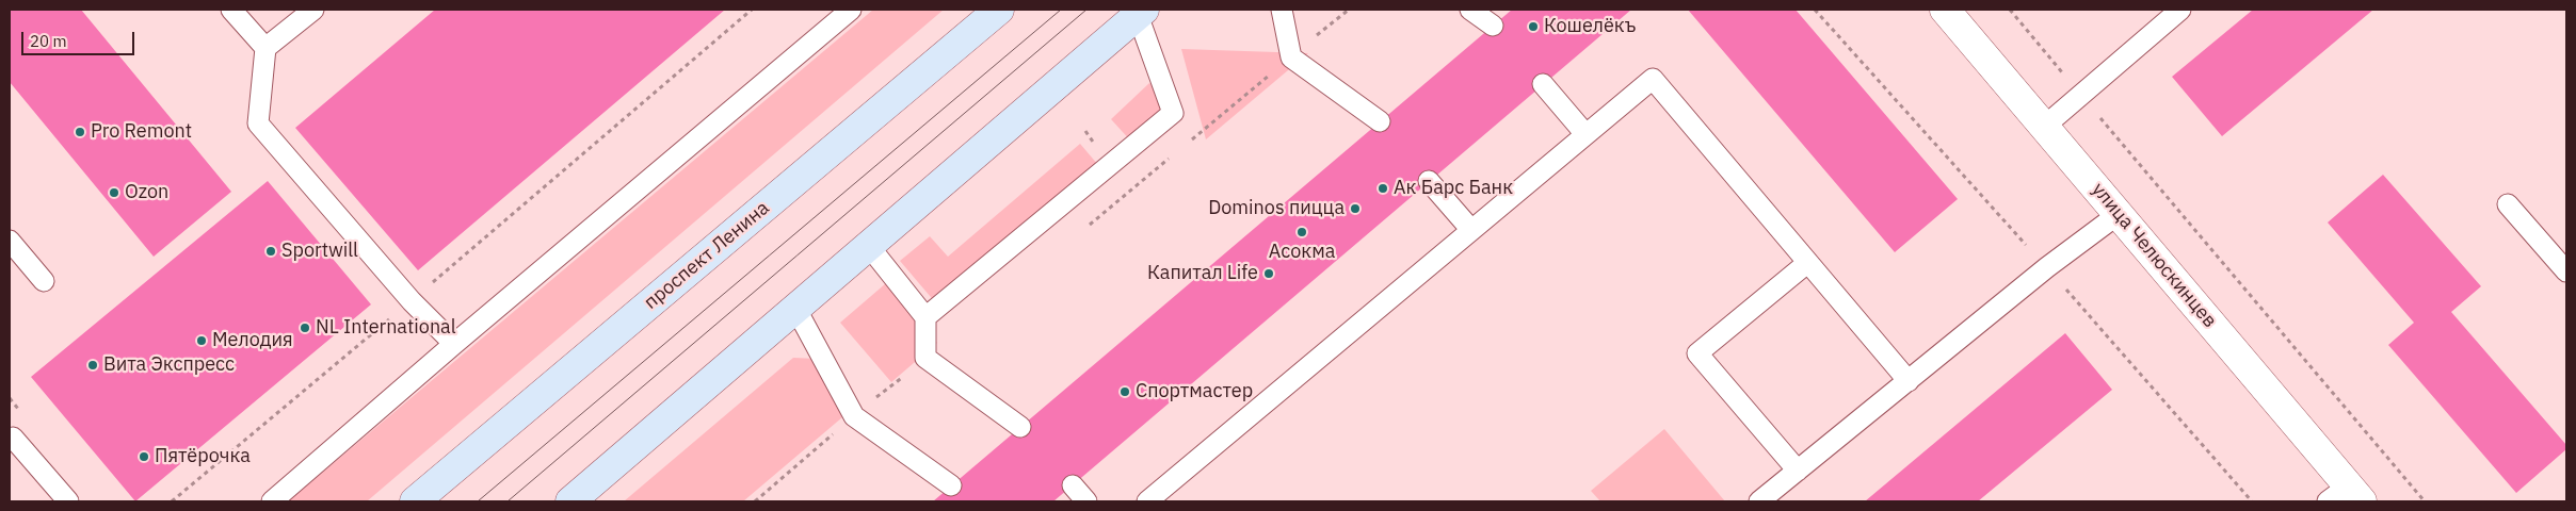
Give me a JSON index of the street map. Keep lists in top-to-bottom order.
{
  "streets": {
    "main road": ["проспект Ленина"],
    "street": ["улица Челюскинцев"]
  },
  "places": [
    "Кошелёкъ",
    "Pro Remont",
    "Ак Барс Банк",
    "Ozon",
    "Dominos пицца",
    "Асокма",
    "Sportwill",
    "Капитал Life",
    "NL International",
    "Мелодия",
    "Вита Экспресс",
    "Спортмастер",
    "Пятёрочка"
  ],
  "scale_bar": "20 m"
}
